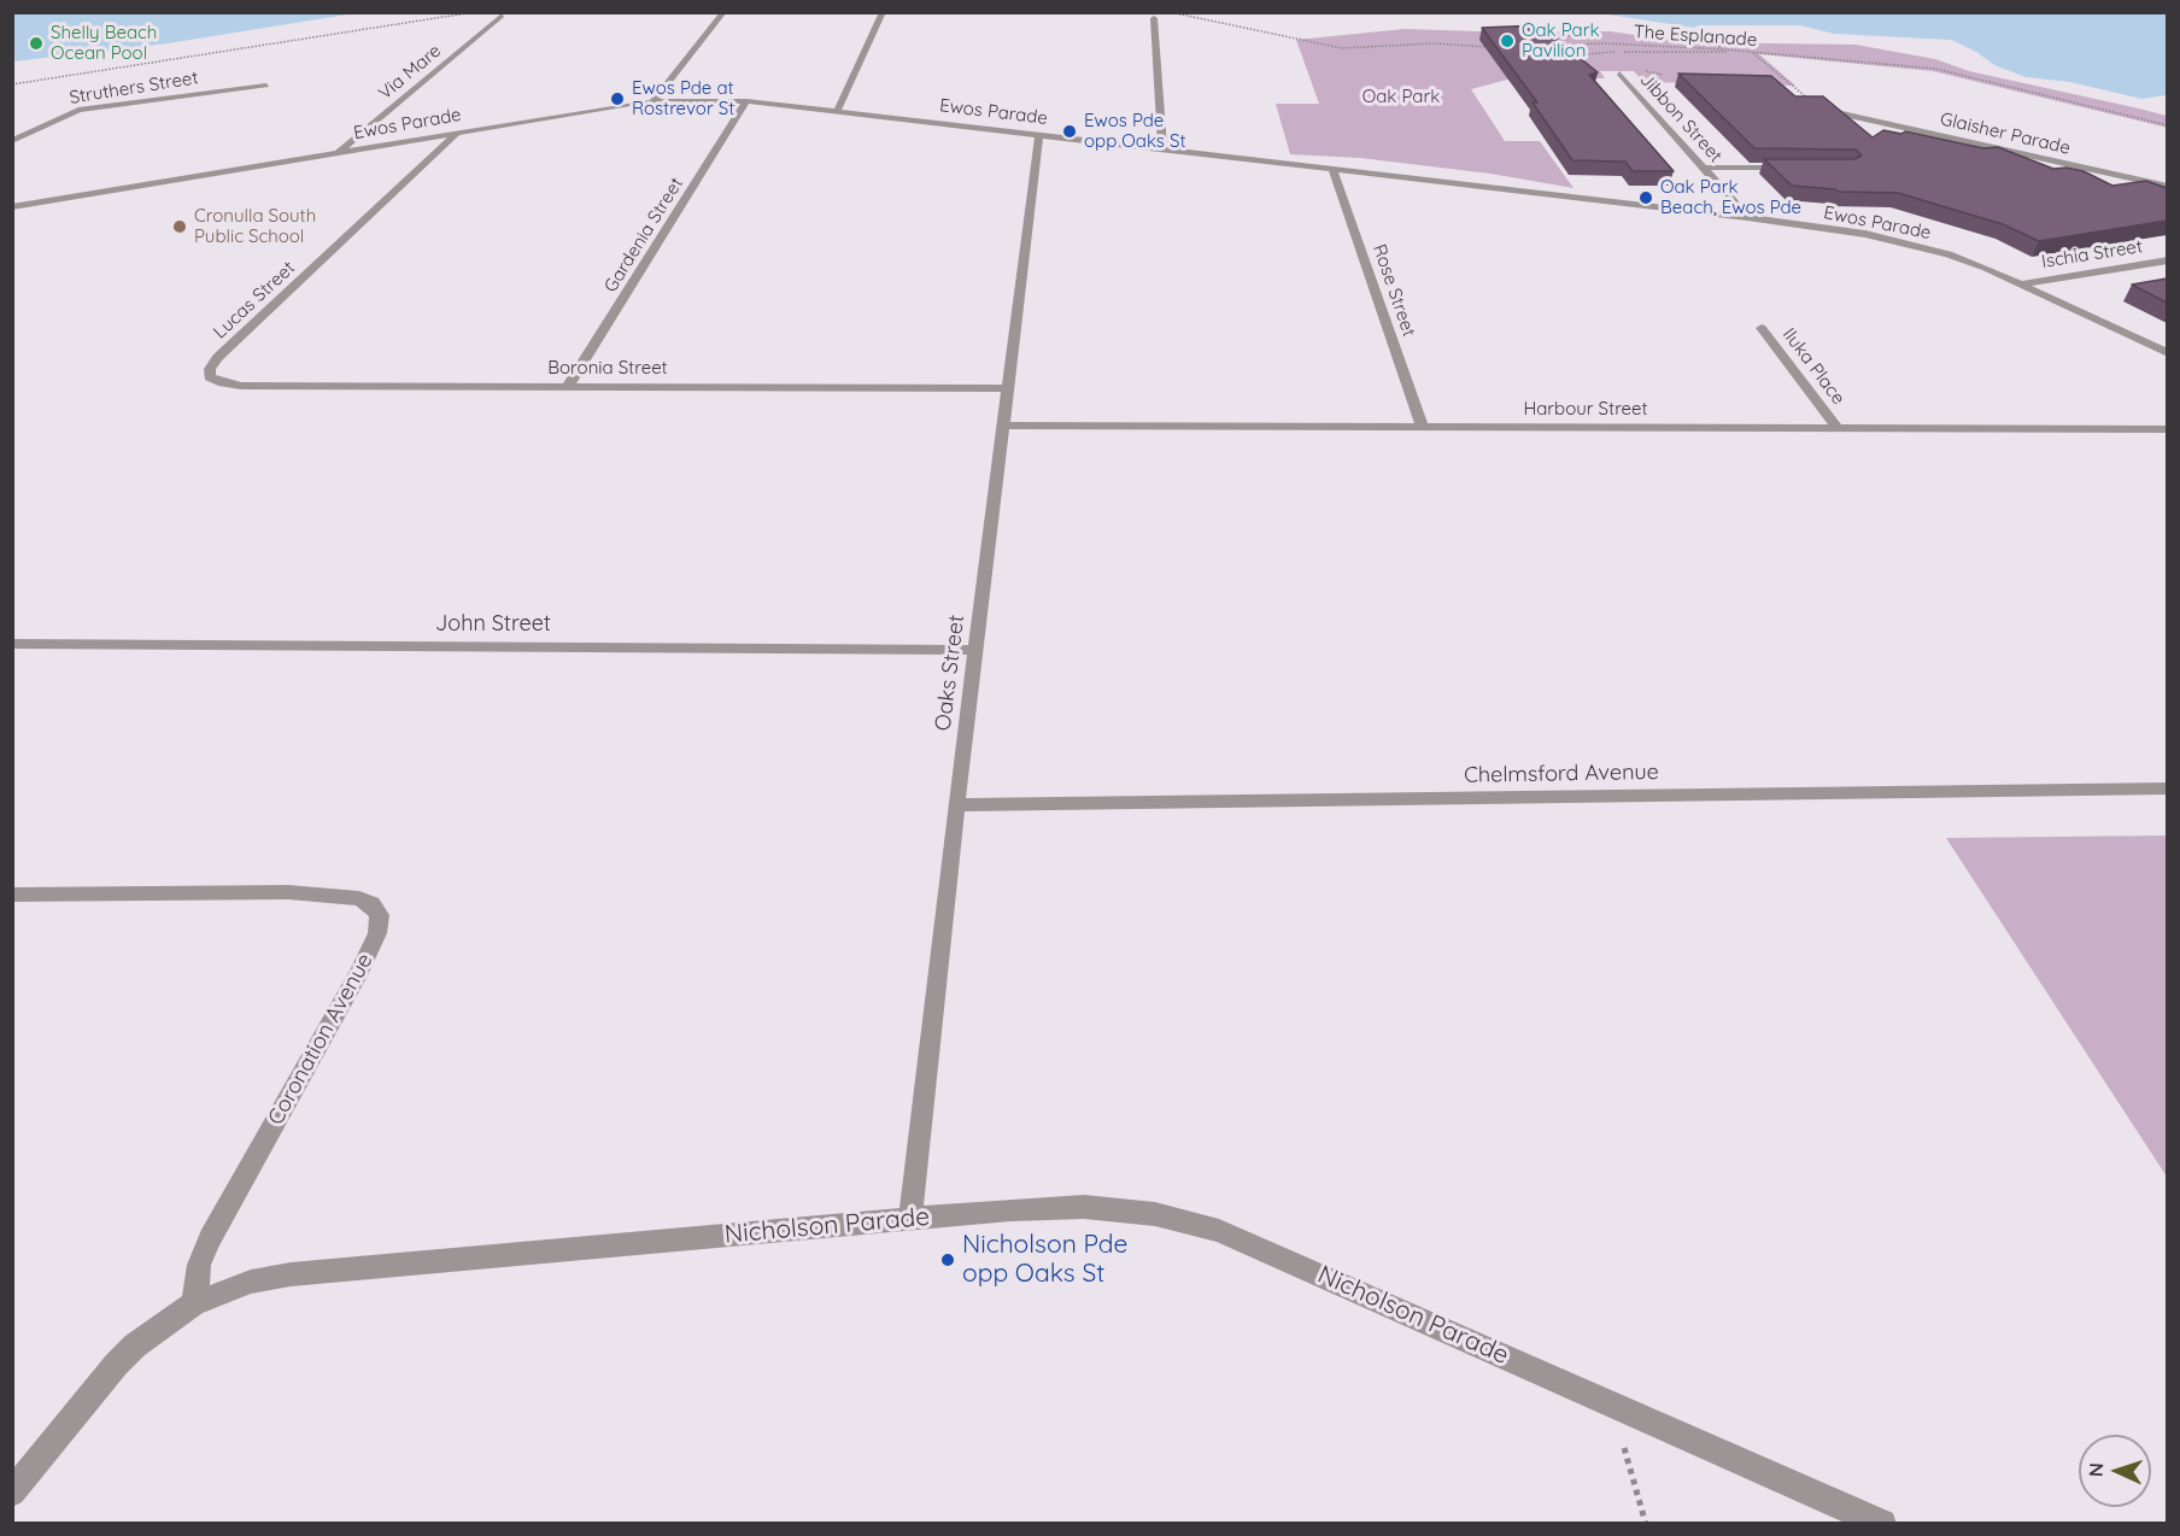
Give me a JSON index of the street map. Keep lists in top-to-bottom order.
{
  "streets": {
    "street": [
      "Via Mare",
      "Struthers Street",
      "Ewos Parade",
      "Jibbon Street",
      "Glaisher Parade",
      "Gardenia Street",
      "Ischia Street",
      "Rose Street",
      "Lucas Street",
      "Iluka Place",
      "Boronia Street",
      "Harbour Street",
      "John Street",
      "Oaks Street",
      "Chelmsford Avenue",
      "Coronation Avenue",
      "Nicholson Parade"
    ],
    "path": ["The Esplanade"]
  },
  "crossings": [
    ["Via Mare", "Ewos Parade"],
    ["Ewos Parade", "Jibbon Street"],
    ["Ewos Parade", "Gardenia Street"],
    ["Ewos Parade", "Ischia Street"],
    ["Ewos Parade", "Rose Street"],
    ["Ewos Parade", "Lucas Street"],
    ["Ewos Parade", "Oaks Street"],
    ["Gardenia Street", "Boronia Street"],
    ["Rose Street", "Harbour Street"],
    ["Lucas Street", "Boronia Street"],
    ["Iluka Place", "Harbour Street"],
    ["Boronia Street", "Oaks Street"],
    ["Harbour Street", "Oaks Street"],
    ["John Street", "Oaks Street"],
    ["Oaks Street", "Chelmsford Avenue"],
    ["Oaks Street", "Nicholson Parade"],
    ["Coronation Avenue", "Nicholson Parade"]
  ],
  "parks": ["Oak Park"],
  "places": [
    "Oak Park Pavilion",
    "Shelly Beach Ocean Pool",
    "Ewos Pde at Rostrevor St",
    "Ewos Pde opp Oaks St",
    "Oak Park Beach, Ewos Pde",
    "Cronulla South Public School",
    "Nicholson Pde opp Oaks St"
  ],
  "north": "left"
}
